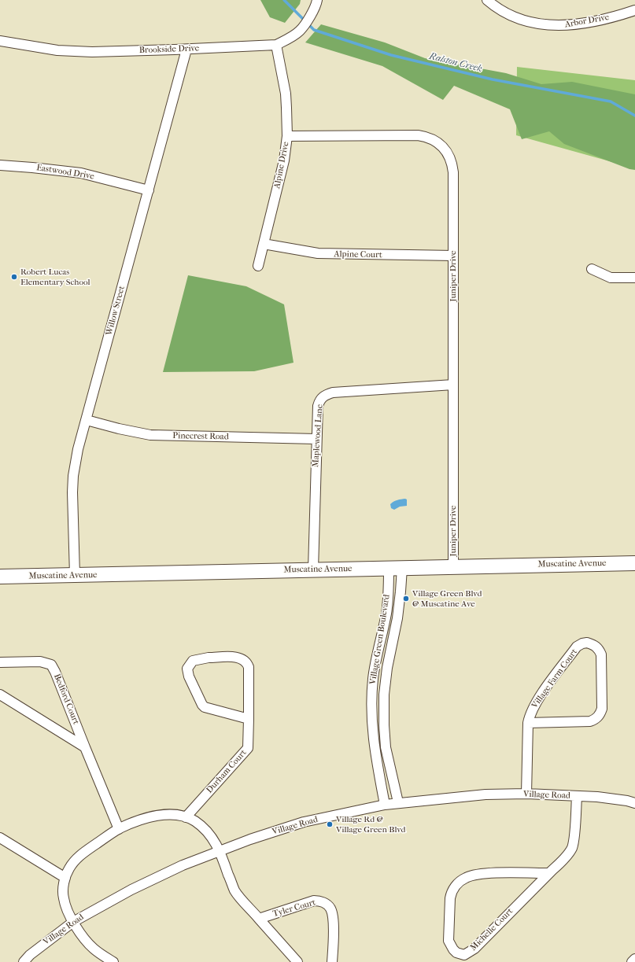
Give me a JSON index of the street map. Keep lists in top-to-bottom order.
{
  "streets": {
    "main road": ["Muscatine Avenue"],
    "street": [
      "Arbor Drive",
      "Brookside Drive",
      "Alpine Drive",
      "Eastwood Drive",
      "Alpine Court",
      "Juniper Drive",
      "Willow Street",
      "Maplewood Lane",
      "Pinecrest Road",
      "Village Green Boulevard",
      "Village Farm Court",
      "Bedford Court",
      "Durham Court",
      "Village Road",
      "Tyler Court",
      "Michelle Court"
    ]
  },
  "crossings": [
    ["Brookside Drive", "Alpine Drive"],
    ["Brookside Drive", "Willow Street"],
    ["Alpine Drive", "Alpine Court"],
    ["Alpine Drive", "Juniper Drive"],
    ["Eastwood Drive", "Willow Street"],
    ["Alpine Court", "Juniper Drive"],
    ["Juniper Drive", "Maplewood Lane"],
    ["Juniper Drive", "Muscatine Avenue"],
    ["Willow Street", "Pinecrest Road"],
    ["Willow Street", "Muscatine Avenue"],
    ["Maplewood Lane", "Pinecrest Road"],
    ["Maplewood Lane", "Muscatine Avenue"],
    ["Muscatine Avenue", "Village Green Boulevard"],
    ["Village Green Boulevard", "Village Road"],
    ["Village Farm Court", "Village Road"],
    ["Durham Court", "Tyler Court"],
    ["Village Road", "Tyler Court"],
    ["Village Road", "Michelle Court"]
  ],
  "water": ["Ralston Creek"],
  "places": ["Robert Lucas Elementary School", "Village Green Blvd @ Muscatine Ave", "Village Rd @ Village Green Blvd"]
}
